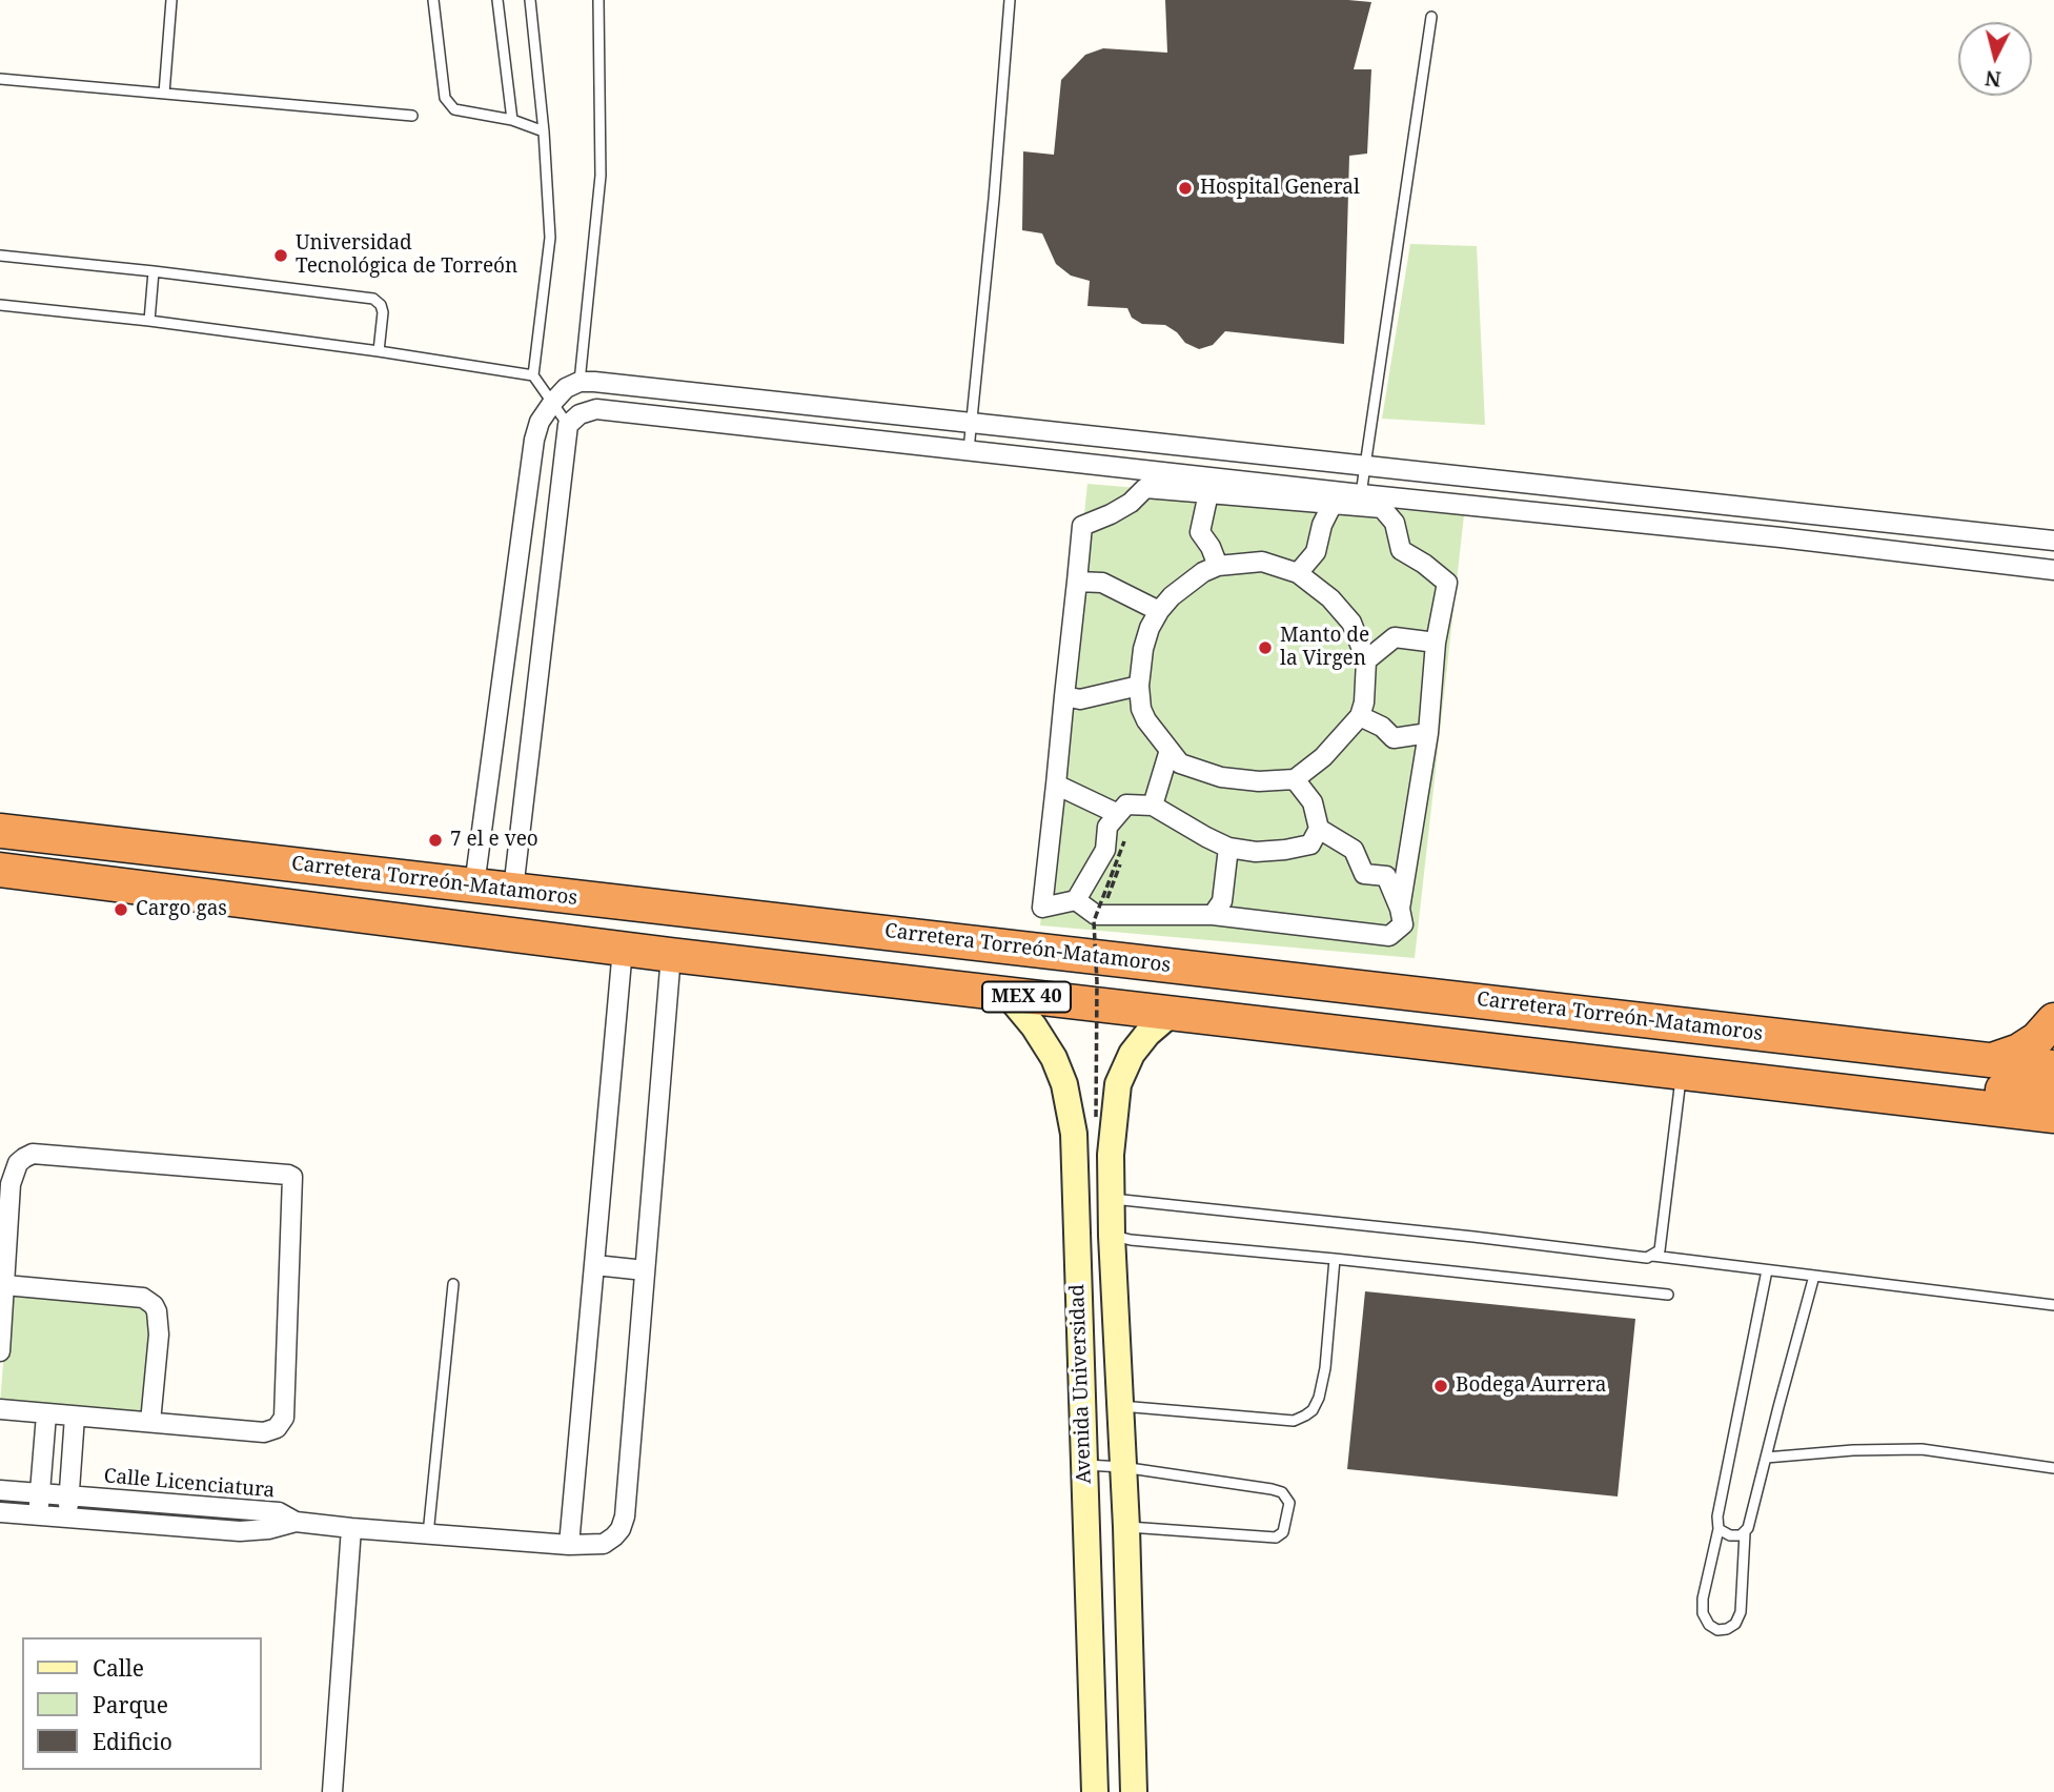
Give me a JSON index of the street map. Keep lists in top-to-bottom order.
{
  "streets": {
    "highway": ["Carretera Torreón-Matamoros", "MEX 40"],
    "main road": ["Avenida Universidad"],
    "street": ["Calle Licenciatura"]
  },
  "crossings": [
    ["MEX 40", "Avenida Universidad"]
  ],
  "places": [
    "Hospital General",
    "Universidad Tecnológica de Torreón",
    "Manto de la Virgen",
    "7 el e veo",
    "Cargo gas",
    "Bodega Aurrera"
  ],
  "legend": ["Calle", "Parque", "Edificio"],
  "north": "bottom"
}
